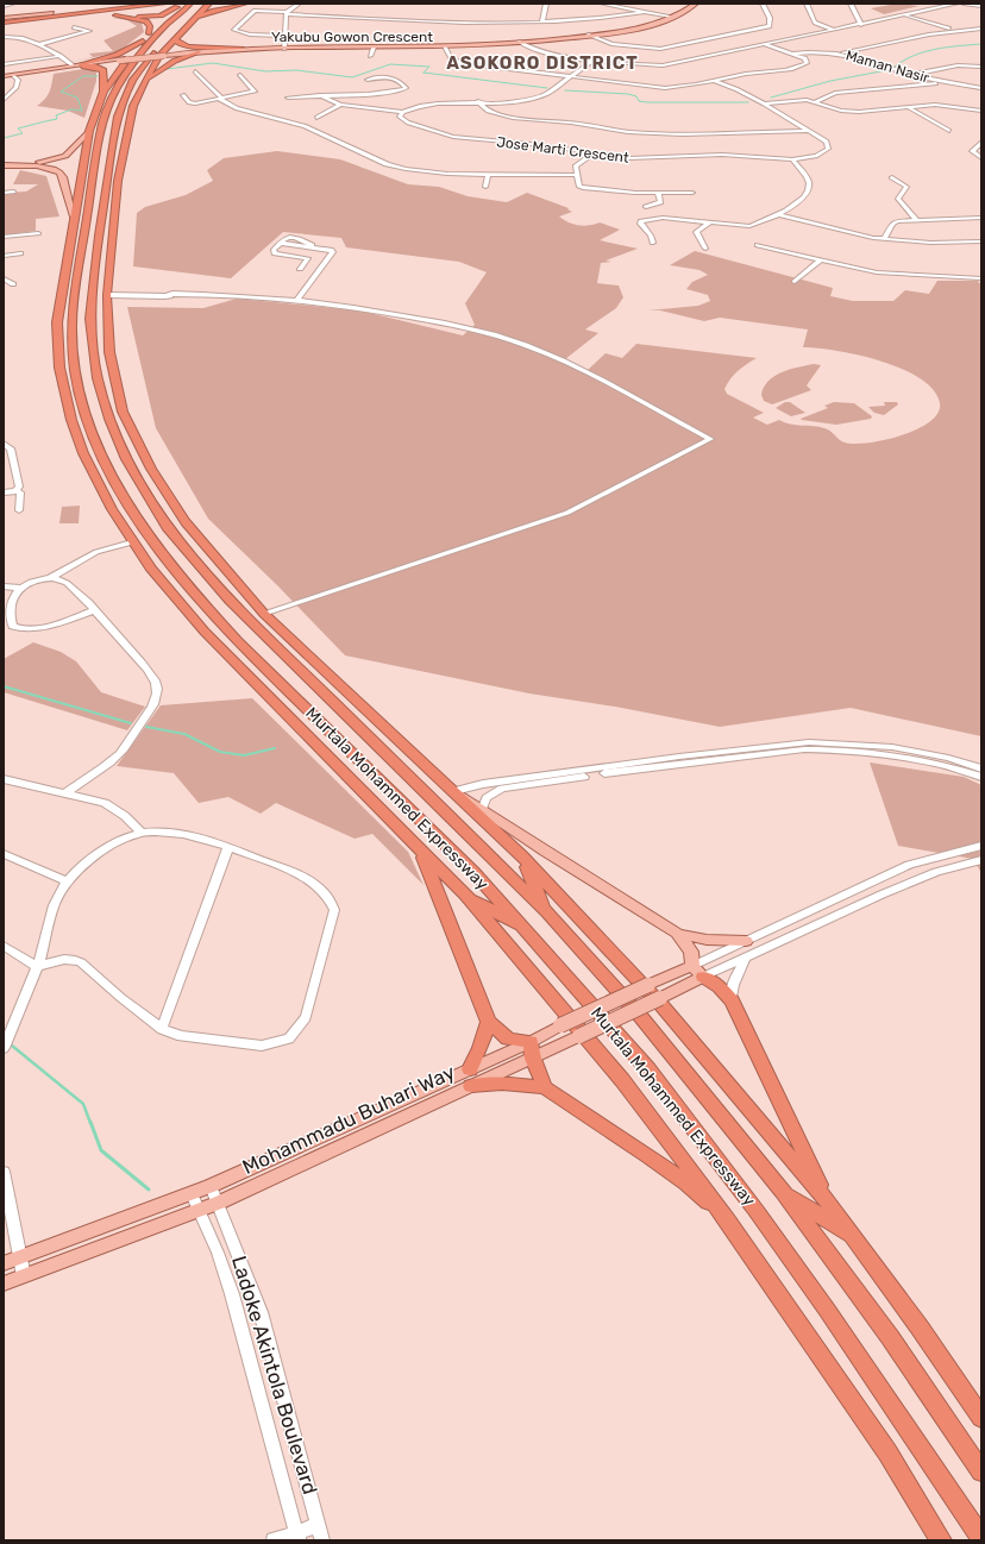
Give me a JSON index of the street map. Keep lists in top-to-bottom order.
{
  "streets": {
    "highway": ["Murtala Mohammed Expressway"],
    "main road": ["Yakubu Gowon Crescent", "Mohammadu Buhari Way"],
    "street": ["Maman Nasir", "Jose Marti Crescent", "Ladoke Akintola Boulevard"]
  },
  "crossings": [
    ["Mohammadu Buhari Way", "Ladoke Akintola Boulevard"]
  ],
  "districts": ["ASOKORO DISTRICT"]
}
